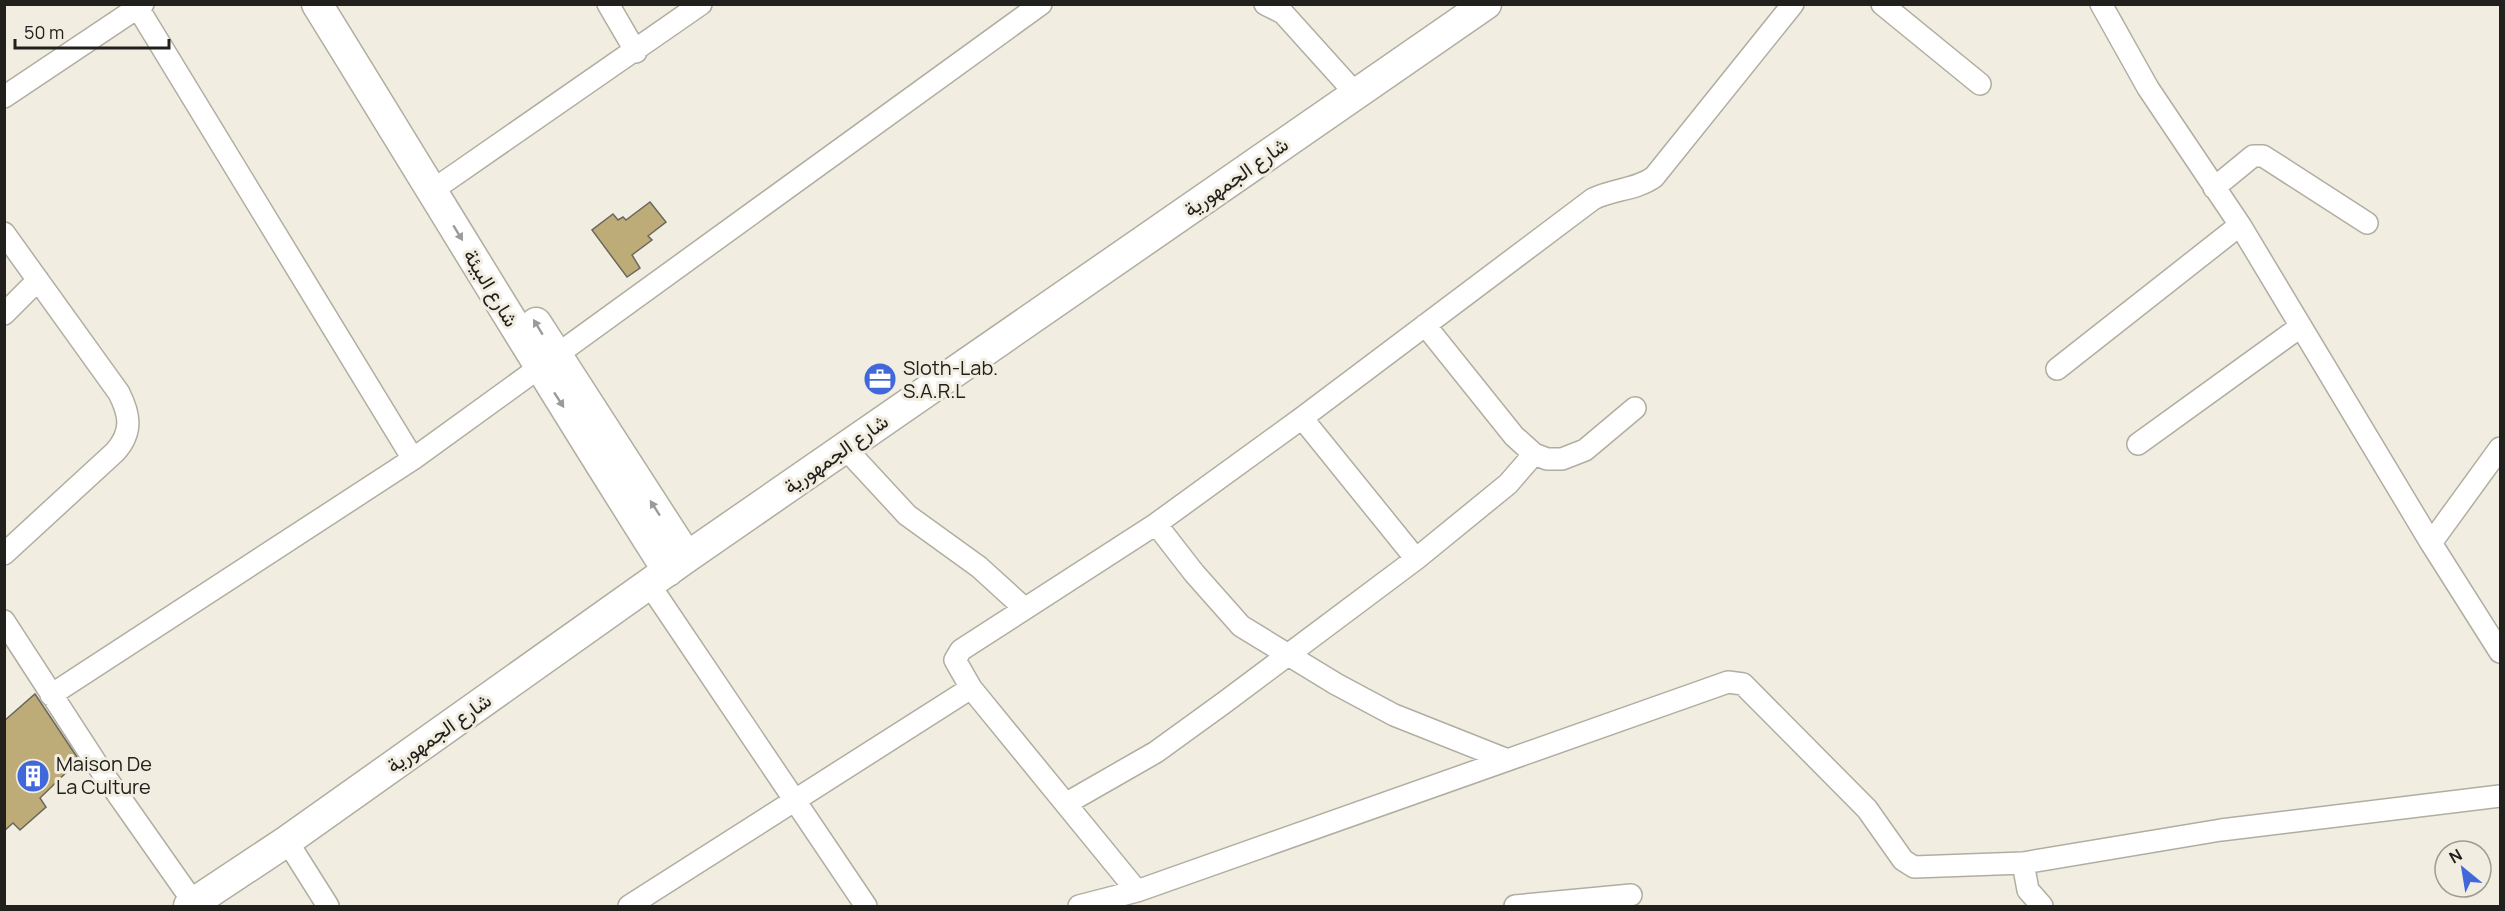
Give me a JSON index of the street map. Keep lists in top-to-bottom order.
{
  "streets": {
    "main road": ["شارع الجمهورية", "شارع البيئة"]
  },
  "crossings": [
    ["شارع الجمهورية", "شارع البيئة"]
  ],
  "places": {
    "office": ["Sloth-Lab. S.A.R.L"],
    "building": ["Maison De La Culture"]
  },
  "scale_bar": "50 m",
  "north": "top left"
}
